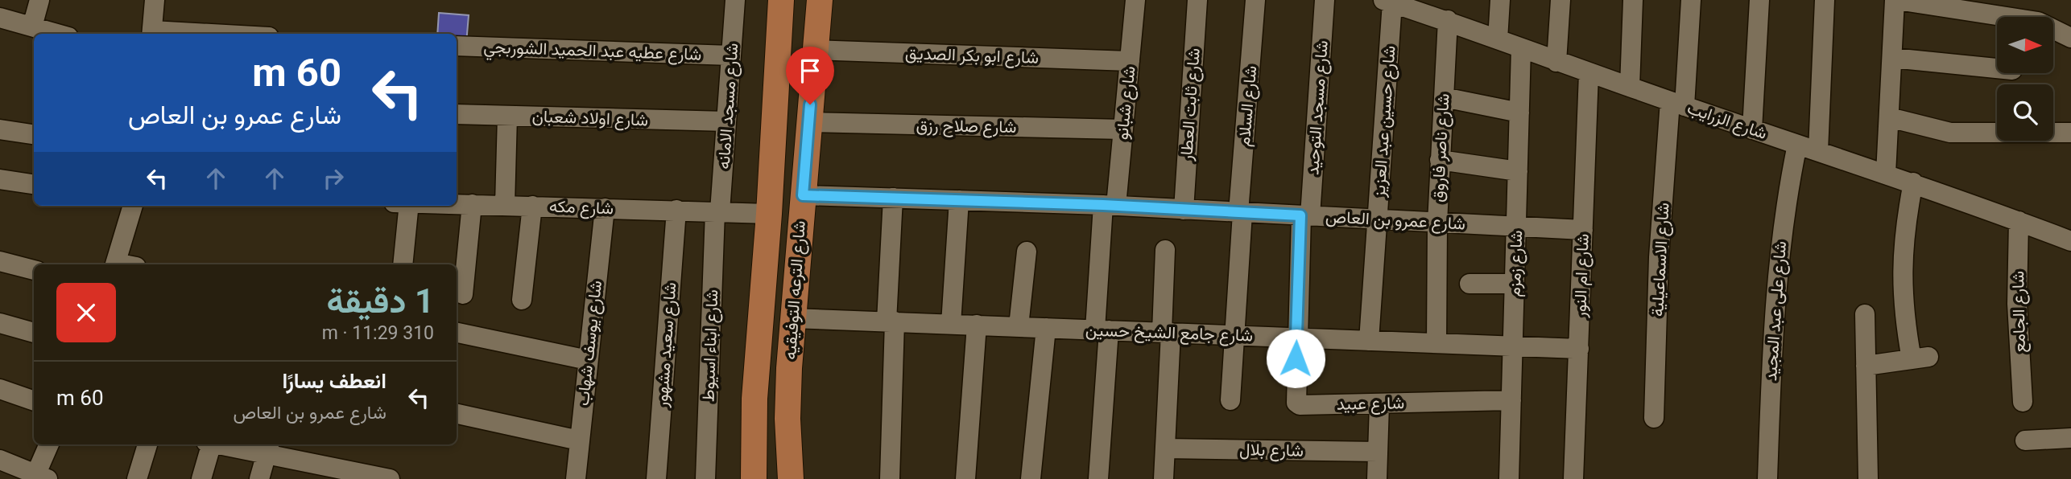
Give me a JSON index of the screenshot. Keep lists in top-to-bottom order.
{
  "streets": {
    "main road": ["شارع الترعه التوفيقيه"],
    "street": [
      "شارع عطيه عبد الحميد الشوربجي",
      "شارع ابو بكر الصديق",
      "شارع شبانو",
      "شارع ثابت العطار",
      "شارع مسجد الامانه",
      "شارع السلام",
      "شارع مسجد التوحيد",
      "شارع اولاد شعبان",
      "شارع الزرايب",
      "شارع حسين عبد العزيز",
      "شارع صلاح رزق",
      "شارع ناصر فاروق",
      "شارع مكه",
      "شارع عمرو بن العاص",
      "شارع الاسماعيلية",
      "شارع زمزم",
      "شارع ام النور",
      "شارع على عبد المجيد",
      "شارع الجامع",
      "شارع جامع الشيخ حسين",
      "شارع يوسف شهاب",
      "شارع سعيد مشهور",
      "شارع ابناء اسيوط",
      "شارع عبيد",
      "شارع بلال"
    ]
  },
  "crossings": [
    ["شارع عطيه عبد الحميد الشوربجي", "شارع مسجد الامانه"],
    ["شارع ابو بكر الصديق", "شارع شبانو"],
    ["شارع ابو بكر الصديق", "شارع الترعه التوفيقيه"],
    ["شارع شبانو", "شارع صلاح رزق"],
    ["شارع شبانو", "شارع عمرو بن العاص"],
    ["شارع شبانو", "شارع جامع الشيخ حسين"],
    ["شارع ثابت العطار", "شارع عمرو بن العاص"],
    ["شارع مسجد الامانه", "شارع اولاد شعبان"],
    ["شارع مسجد الامانه", "شارع مكه"],
    ["شارع مسجد الامانه", "شارع ابناء اسيوط"],
    ["شارع السلام", "شارع عمرو بن العاص"],
    ["شارع مسجد التوحيد", "شارع عمرو بن العاص"],
    ["شارع مسجد التوحيد", "شارع جامع الشيخ حسين"],
    ["شارع مسجد التوحيد", "شارع عبيد"],
    ["شارع الزرايب", "شارع حسين عبد العزيز"],
    ["شارع الزرايب", "شارع ناصر فاروق"],
    ["شارع الزرايب", "شارع الاسماعيلية"],
    ["شارع الزرايب", "شارع زمزم"],
    ["شارع الزرايب", "شارع ام النور"],
    ["شارع الزرايب", "شارع على عبد المجيد"],
    ["شارع الزرايب", "شارع الجامع"],
    ["شارع حسين عبد العزيز", "شارع عمرو بن العاص"],
    ["شارع حسين عبد العزيز", "شارع جامع الشيخ حسين"],
    ["شارع صلاح رزق", "شارع الترعه التوفيقيه"],
    ["شارع ناصر فاروق", "شارع عمرو بن العاص"],
    ["شارع ناصر فاروق", "شارع جامع الشيخ حسين"],
    ["شارع مكه", "شارع الترعه التوفيقيه"],
    ["شارع مكه", "شارع يوسف شهاب"],
    ["شارع مكه", "شارع سعيد مشهور"],
    ["شارع مكه", "شارع ابناء اسيوط"],
    ["شارع عمرو بن العاص", "شارع زمزم"],
    ["شارع عمرو بن العاص", "شارع ام النور"],
    ["شارع عمرو بن العاص", "شارع الترعه التوفيقيه"],
    ["شارع زمزم", "شارع جامع الشيخ حسين"],
    ["شارع زمزم", "شارع عبيد"],
    ["شارع ام النور", "شارع جامع الشيخ حسين"],
    ["شارع الترعه التوفيقيه", "شارع جامع الشيخ حسين"],
    ["شارع جامع الشيخ حسين", "شارع عبيد"]
  ],
  "north": "right",
  "page": {
    "turn": ["60 m", "شارع عمرو بن العاص"],
    "heading": ["1 دقيقة", "310 m · 11:29"],
    "list": [
      {
        "name": "انعطف يسارًا",
        "note": "شارع عمرو بن العاص",
        "value": "60 m"
      }
    ]
  }
}
